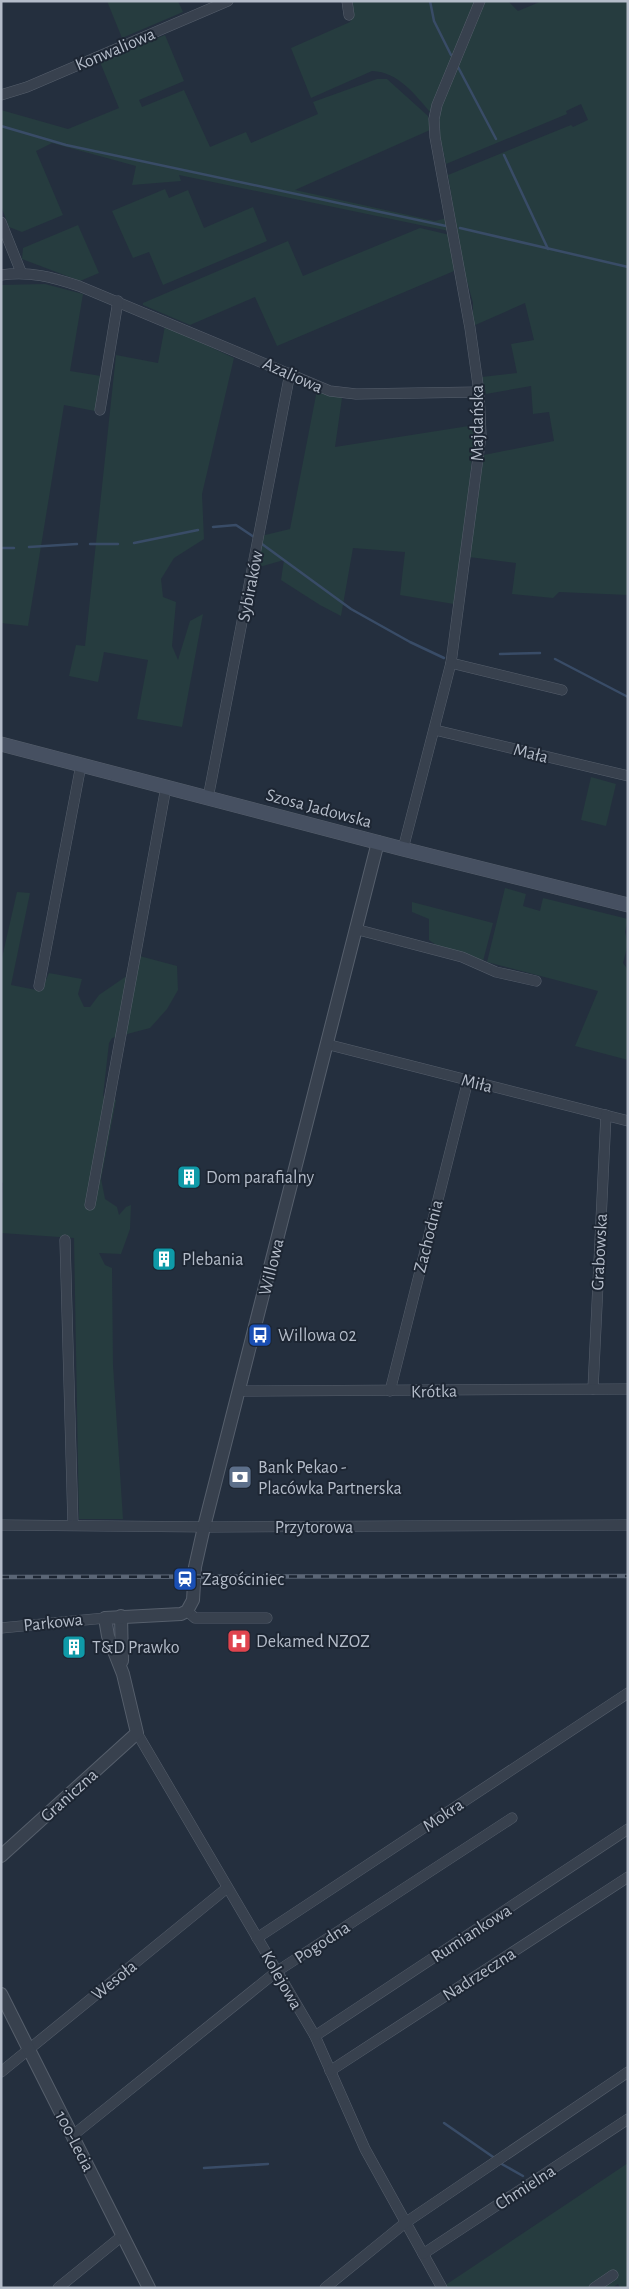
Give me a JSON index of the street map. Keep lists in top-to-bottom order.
{
  "streets": {
    "main road": ["Szosa Jadowska"],
    "street": [
      "Konwaliowa",
      "Azaliowa",
      "Majdańska",
      "Sybiraków",
      "Mała",
      "Miła",
      "Zachodnia",
      "Grabowska",
      "Willowa",
      "Krótka",
      "Przytorowa",
      "Parkowa",
      "Graniczna",
      "Mokra",
      "Rumiankowa",
      "Pogodna",
      "Nadrzeczna",
      "Wesoła",
      "Kolejowa",
      "100-Lecia",
      "Chmielna"
    ]
  },
  "crossings": [
    ["Azaliowa", "Majdańska"],
    ["Azaliowa", "Sybiraków"],
    ["Majdańska", "Mała"],
    ["Majdańska", "Szosa Jadowska"],
    ["Sybiraków", "Szosa Jadowska"],
    ["Szosa Jadowska", "Willowa"],
    ["Miła", "Zachodnia"],
    ["Miła", "Grabowska"],
    ["Miła", "Willowa"],
    ["Zachodnia", "Krótka"],
    ["Grabowska", "Krótka"],
    ["Willowa", "Krótka"],
    ["Willowa", "Przytorowa"],
    ["Parkowa", "Kolejowa"],
    ["Graniczna", "Kolejowa"],
    ["Mokra", "Kolejowa"],
    ["Rumiankowa", "Kolejowa"],
    ["Pogodna", "Kolejowa"],
    ["Pogodna", "100-Lecia"],
    ["Nadrzeczna", "Kolejowa"],
    ["Wesoła", "Kolejowa"],
    ["Wesoła", "100-Lecia"],
    ["Kolejowa", "Chmielna"]
  ],
  "places": {
    "building": ["Dom parafialny", "Plebania", "T&D Prawko"],
    "bus stop": ["Willowa 02"],
    "bank": ["Bank Pekao - Placówka Partnerska"],
    "station": ["Zagościniec"],
    "hospital": ["Dekamed NZOZ"]
  }
}
